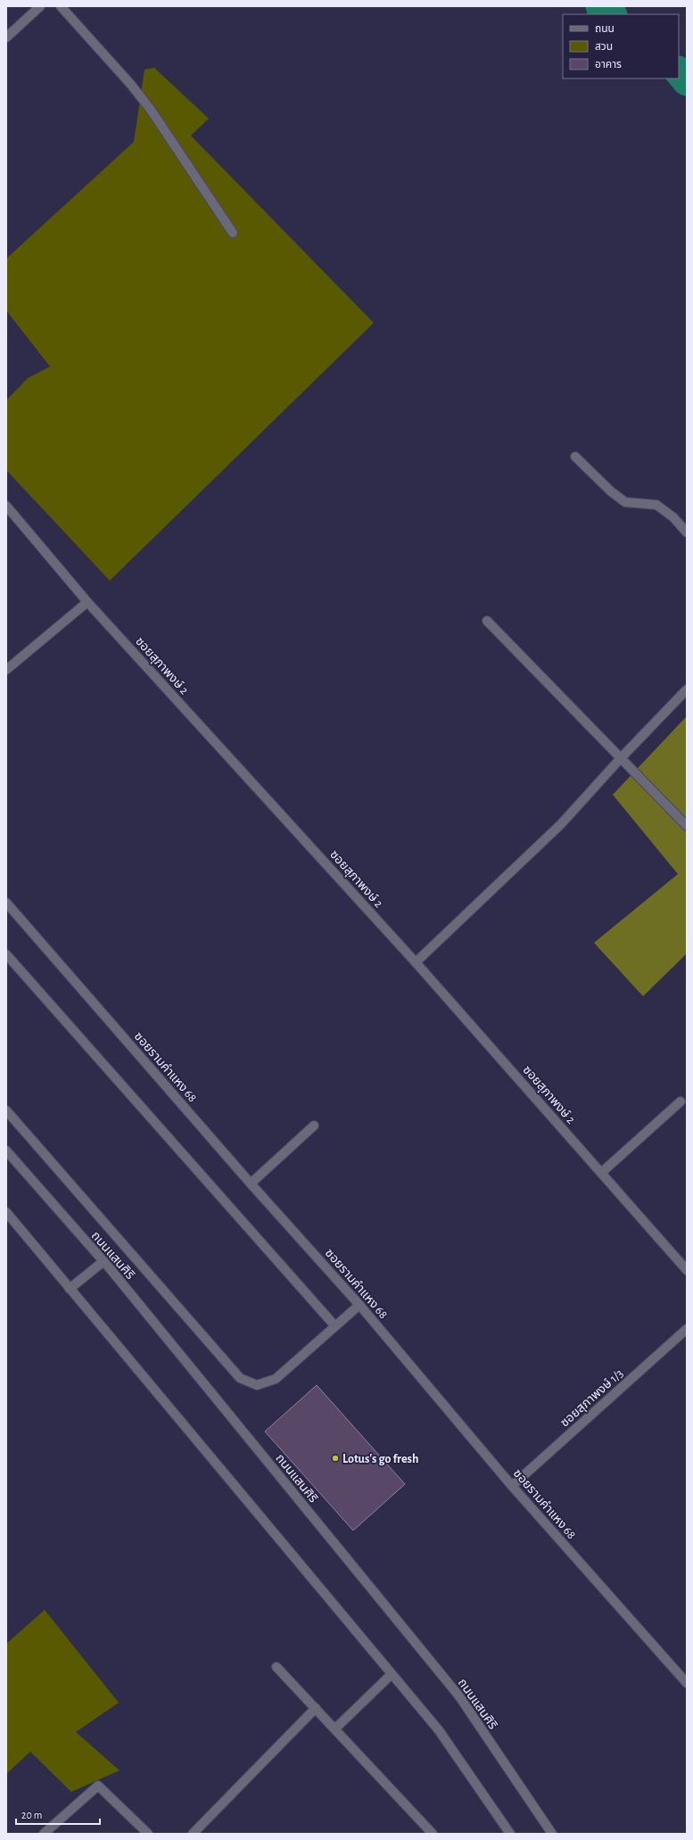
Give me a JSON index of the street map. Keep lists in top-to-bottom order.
{
  "streets": {
    "street": [
      "ซอยสุภาพงษ์ 2",
      "ซอยรามคำแหง 68",
      "ถนนแสนศิริ",
      "ซอยสุภาพงษ์ 1/3"
    ]
  },
  "crossings": [
    ["ซอยรามคำแหง 68", "ซอยสุภาพงษ์ 1/3"]
  ],
  "places": ["Lotus's go fresh"],
  "legend": ["ถนน", "สวน", "อาคาร"],
  "scale_bar": "20 m"
}
